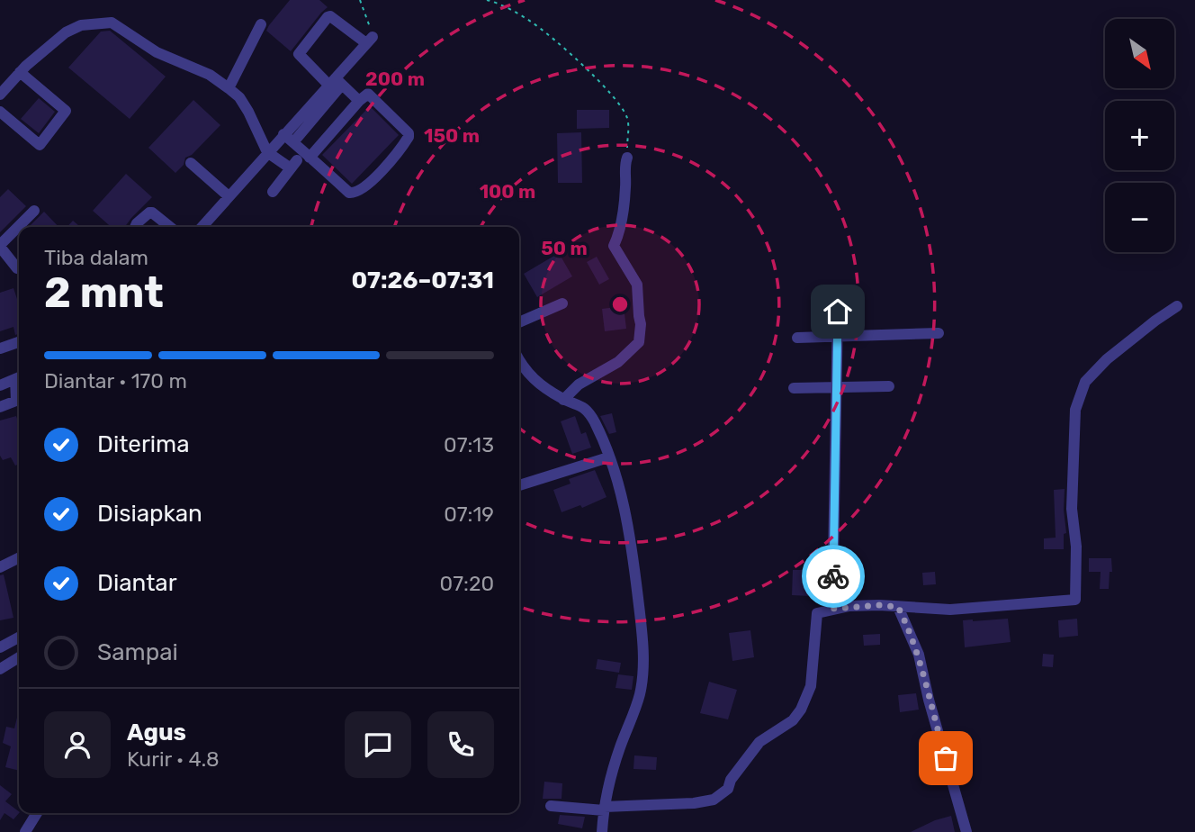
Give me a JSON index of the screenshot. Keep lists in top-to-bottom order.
{
  "north": "bottom right",
  "page": {
    "map_buttons": ["+", "−"],
    "heading": ["2 mnt", "Tiba dalam", "07:26–07:31"],
    "panel": ["Agus", "Kurir · 4.8"],
    "bar": "Diantar · 170 m",
    "list": [
      ["Diterima", "07:13"],
      ["Disiapkan", "07:19"],
      ["Diantar", "07:20"],
      "Sampai"
    ]
  },
  "rings": [
    "200 m",
    "150 m",
    "100 m",
    "50 m"
  ]
}
